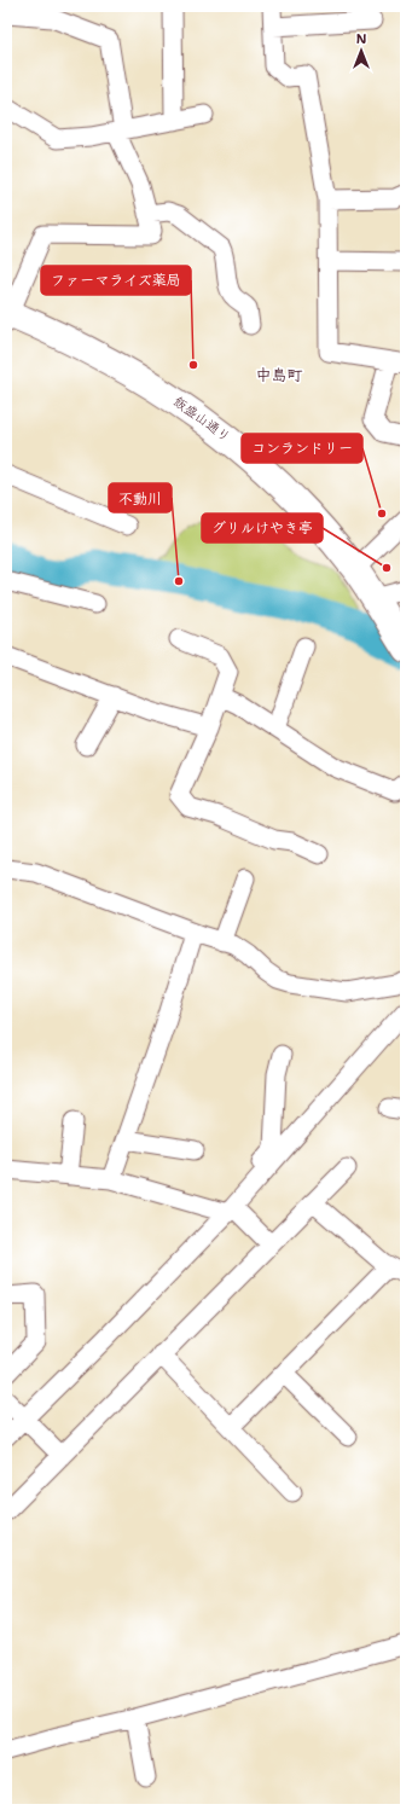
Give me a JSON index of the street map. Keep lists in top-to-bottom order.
{
  "streets": {
    "street": ["飯盛山通り"]
  },
  "districts": ["中島町"],
  "places": [
    "ファーマライズ薬局",
    "コンランドリー",
    "グリルけやき亭",
    "不動川"
  ],
  "north": "top"
}
